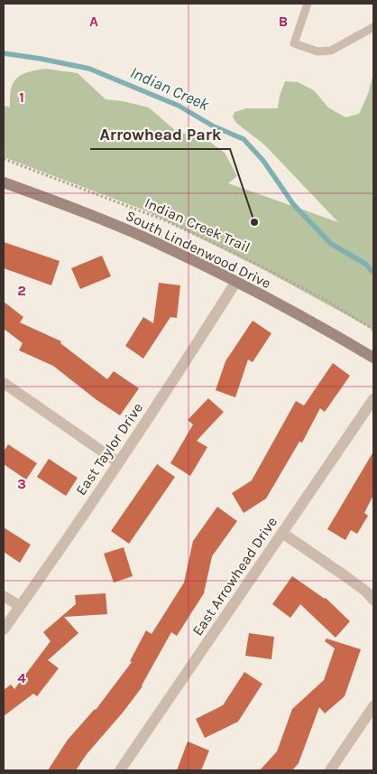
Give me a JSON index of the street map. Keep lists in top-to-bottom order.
{
  "streets": {
    "street": ["South Lindenwood Drive", "East Taylor Drive", "East Arrowhead Drive"],
    "path": ["Indian Creek Trail"]
  },
  "crossings": [
    ["South Lindenwood Drive", "East Taylor Drive"]
  ],
  "water": ["Indian Creek"],
  "places": ["Arrowhead Park"],
  "grid": {
    "columns": ["A", "B"],
    "rows": [
      "1",
      "2",
      "3",
      "4"
    ]
  }
}
